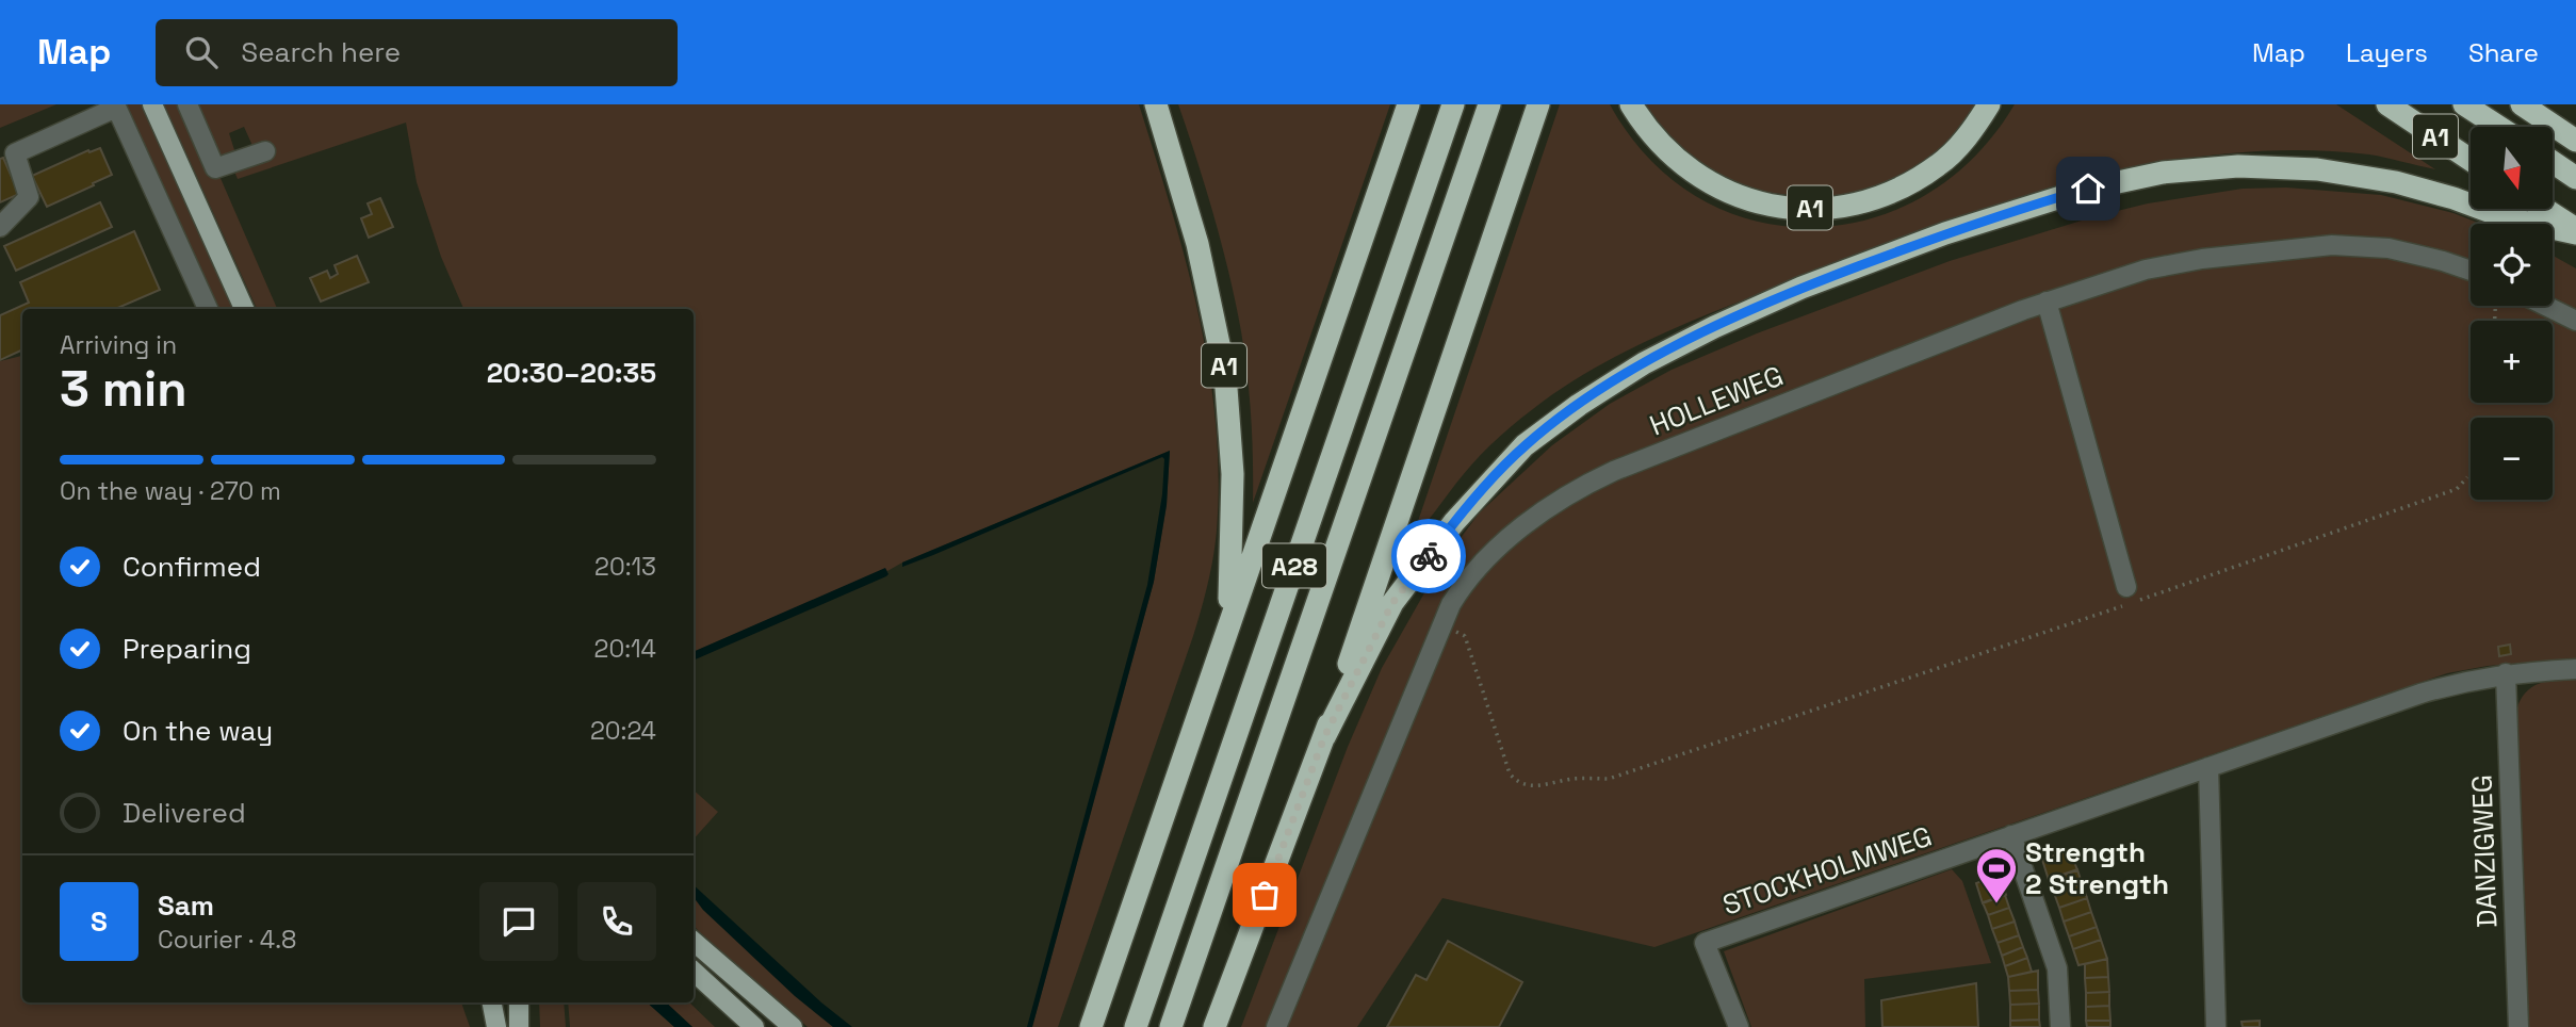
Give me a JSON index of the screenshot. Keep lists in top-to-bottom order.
{
  "streets": {
    "highway": ["A1", "A28"],
    "street": ["HOLLEWEG", "DANZIGWEG", "STOCKHOLMWEG"]
  },
  "crossings": [
    ["A1", "A28"],
    ["DANZIGWEG", "STOCKHOLMWEG"]
  ],
  "places": {
    "sports": ["Strength 2 Strength"]
  },
  "north": "bottom",
  "page": {
    "header": "Map",
    "search": "Search here",
    "nav": ["Map", "Layers", "Share"],
    "map_buttons": ["+", "−"],
    "heading": ["3 min", "Arriving in", "20:30–20:35"],
    "panel": ["Sam", "Courier · 4.8"],
    "bar": "On the way · 270 m",
    "list": [
      ["Confirmed", "20:13"],
      ["Preparing", "20:14"],
      ["On the way", "20:24"],
      "Delivered"
    ],
    "round": "S"
  }
}
